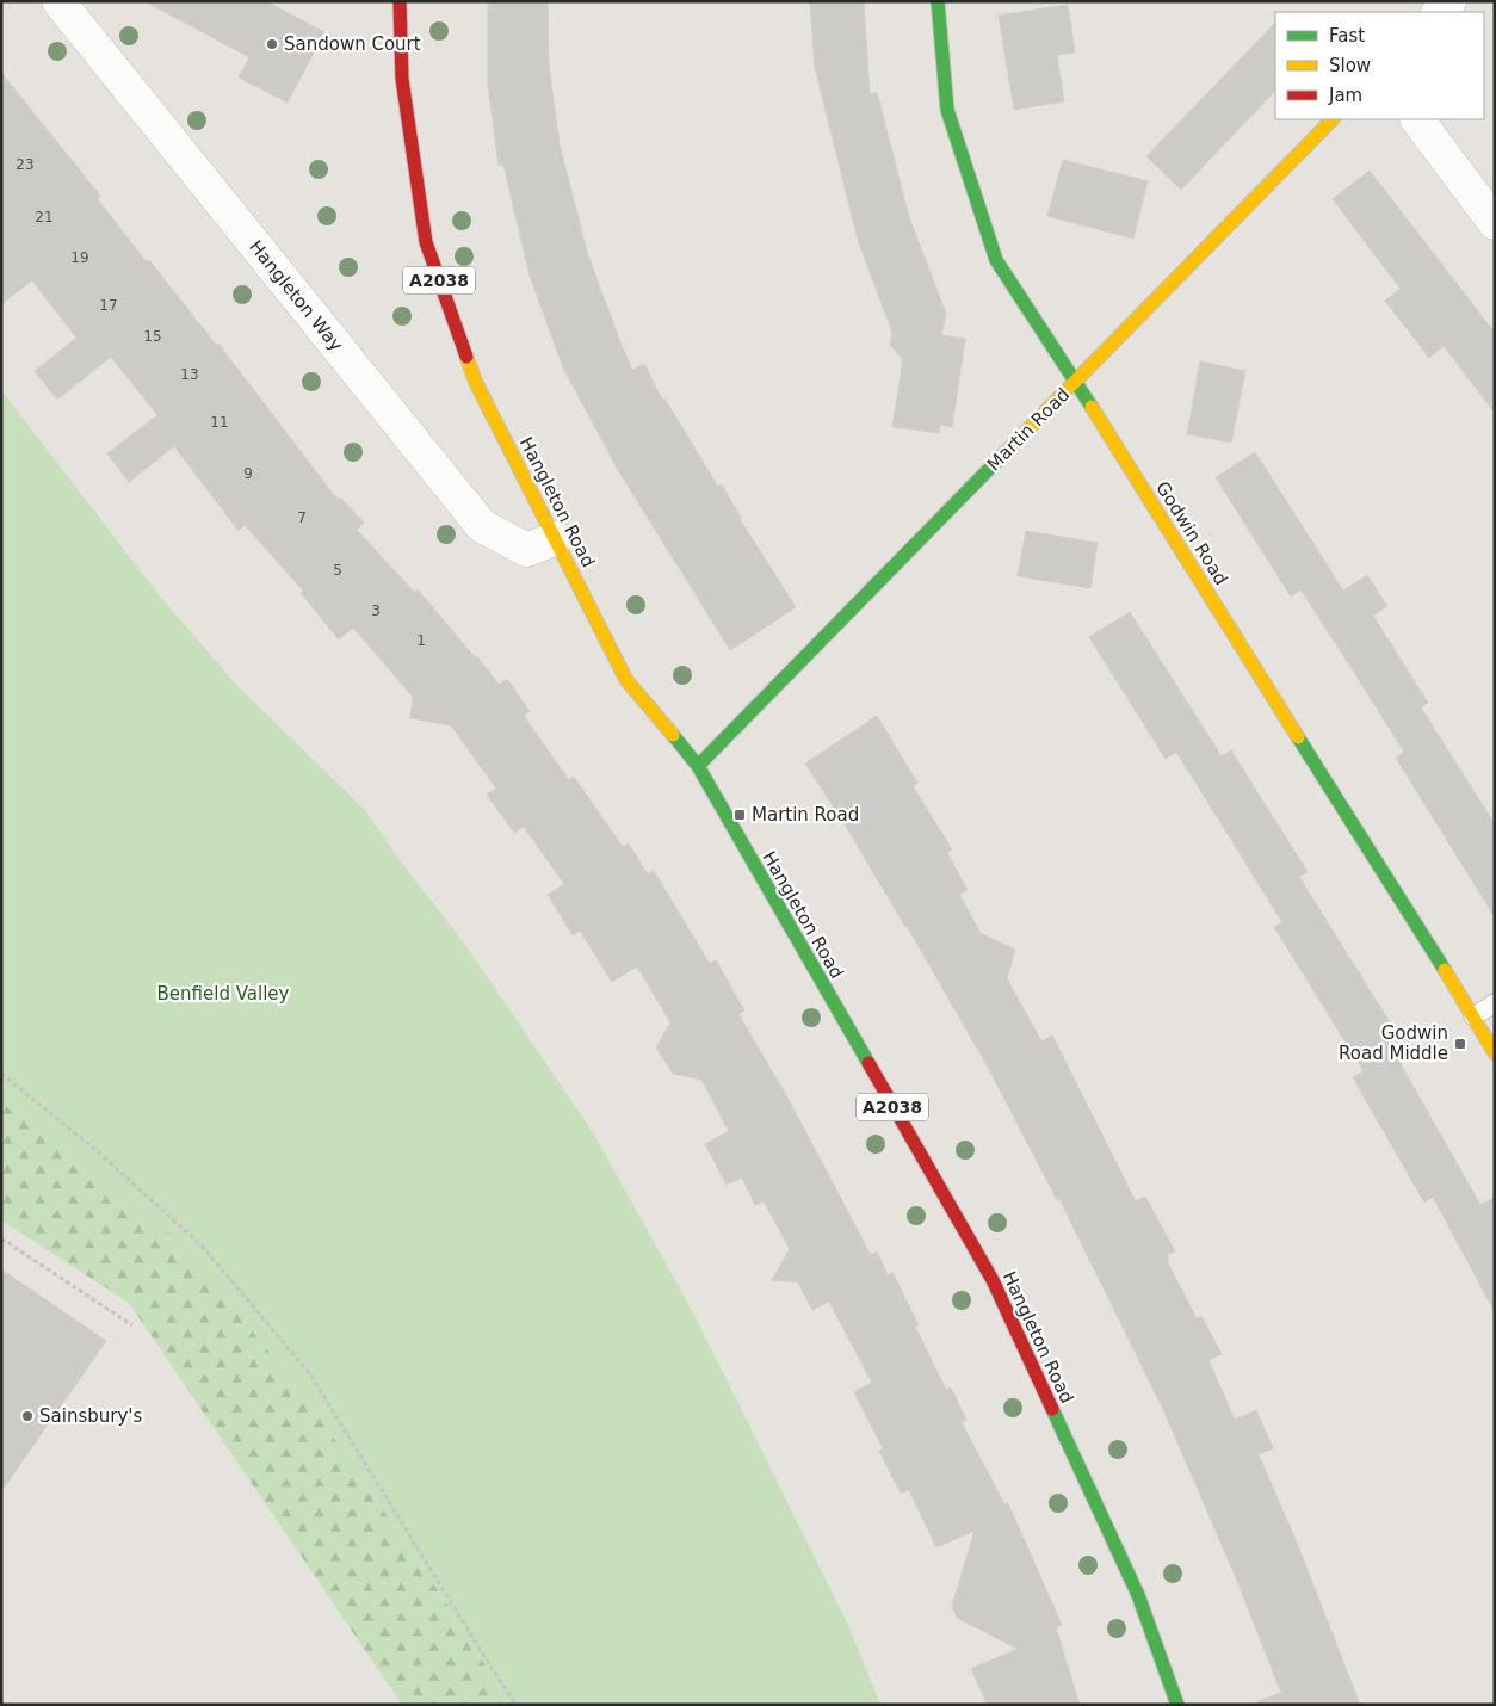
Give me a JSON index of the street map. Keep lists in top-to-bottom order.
{
  "streets": {
    "street": [
      "A2038",
      "Hangleton Way",
      "Martin Road",
      "Hangleton Road",
      "Godwin Road"
    ]
  },
  "crossings": [
    ["Hangleton Way", "Hangleton Road"],
    ["Martin Road", "Hangleton Road"],
    ["Martin Road", "Godwin Road"]
  ],
  "parks": ["Benfield Valley"],
  "places": {
    "other": ["Sandown Court", "Sainsbury's"],
    "transit": ["Martin Road", "Godwin Road Middle"]
  },
  "house_numbers": [
    "23",
    "21",
    "19",
    "17",
    "15",
    "13",
    "11",
    "9",
    "7",
    "5",
    "3",
    "1"
  ],
  "legend": ["Fast", "Slow", "Jam"]
}
